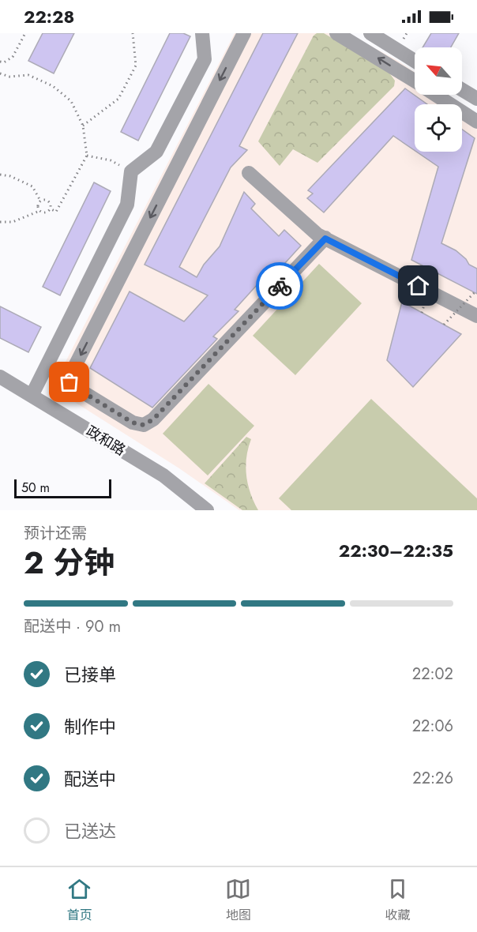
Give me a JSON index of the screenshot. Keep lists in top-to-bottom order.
{
  "streets": {
    "street": ["政和路"]
  },
  "scale_bar": "50 m",
  "north": "top left",
  "page": {
    "status": "22:28",
    "scale": "50 m",
    "heading": ["2 分钟", "预计还需", "22:30–22:35"],
    "bar": "配送中 · 90 m",
    "list": [
      ["已接单", "22:02"],
      ["制作中", "22:06"],
      ["配送中", "22:26"],
      "已送达"
    ],
    "tabs": ["首页", "地图", "收藏"]
  }
}
